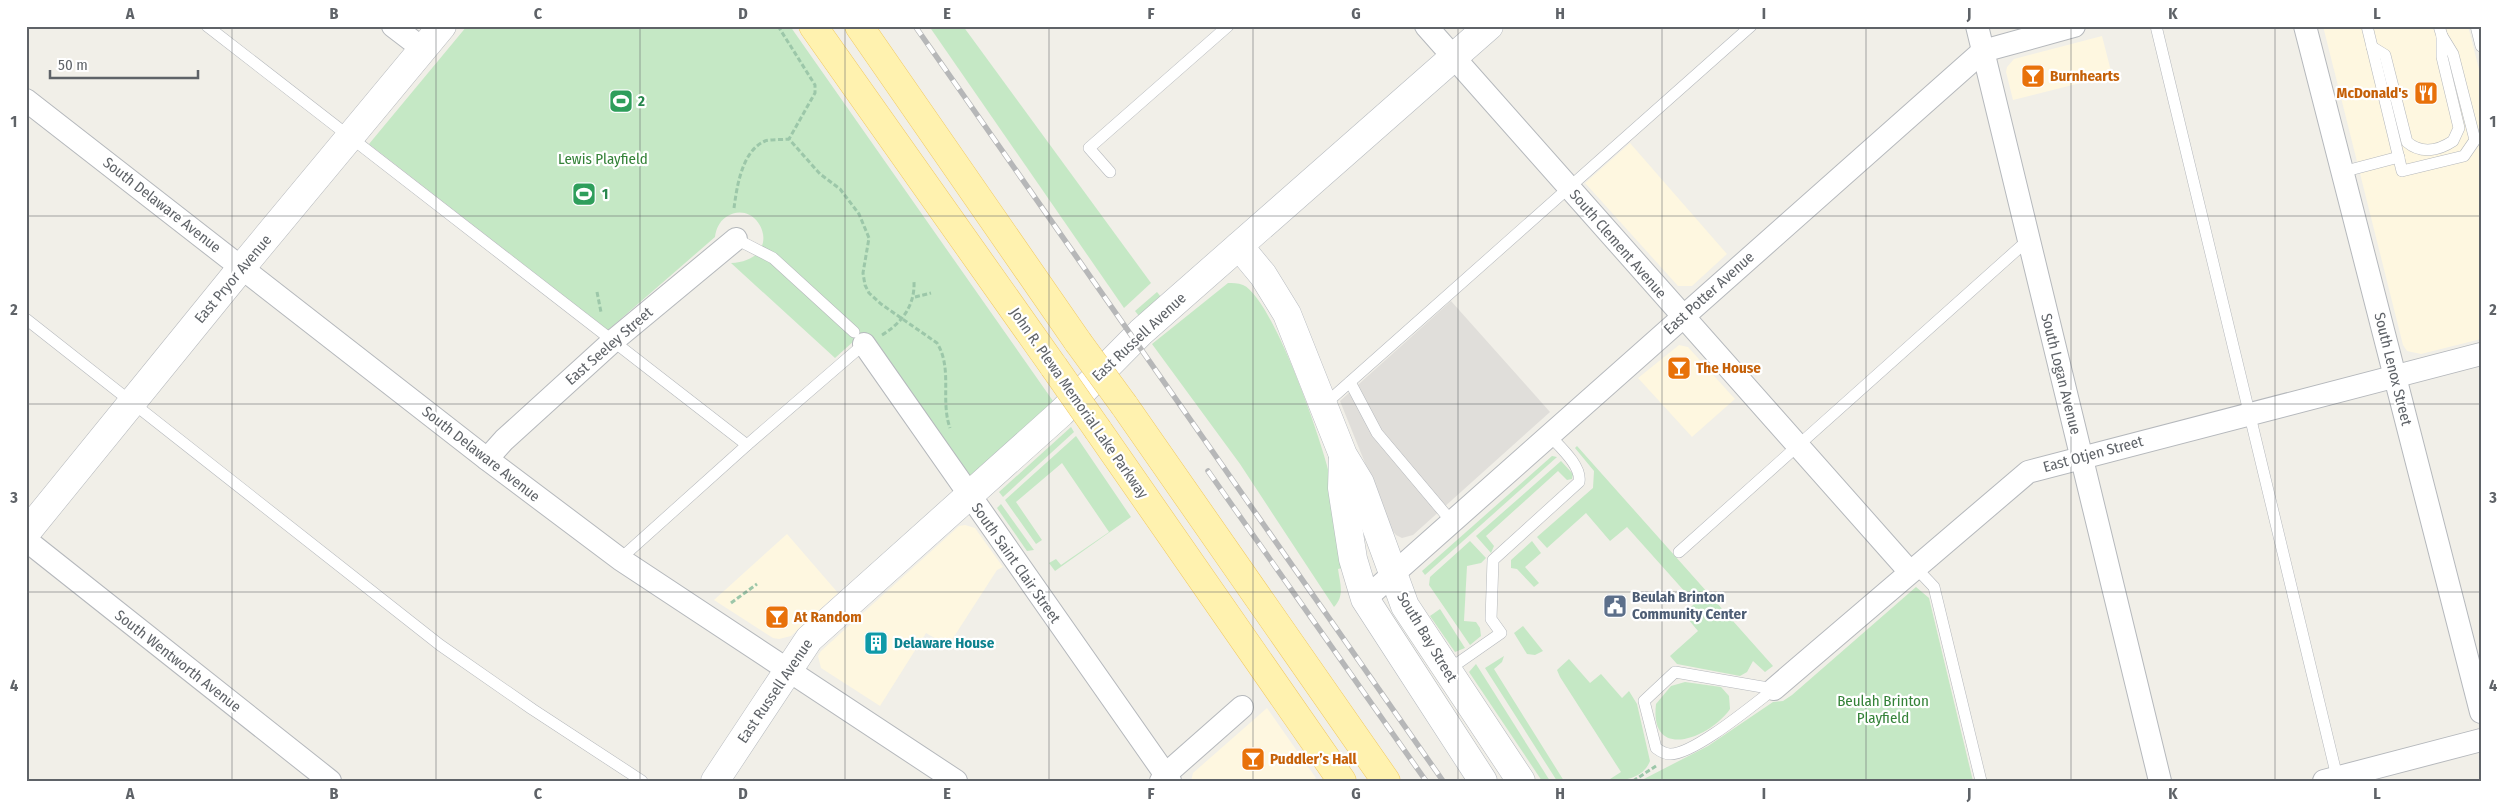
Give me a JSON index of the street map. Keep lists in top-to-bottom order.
{
  "streets": {
    "main road": [
      "East Pryor Avenue",
      "East Russell Avenue",
      "John R. Plewa Memorial Lake Parkway",
      "South Bay Street"
    ],
    "street": [
      "South Delaware Avenue",
      "South Clement Avenue",
      "East Potter Avenue",
      "East Seeley Street",
      "South Lenox Street",
      "South Logan Avenue",
      "East Otjen Street",
      "South Saint Clair Street",
      "South Wentworth Avenue"
    ]
  },
  "crossings": [
    ["South Delaware Avenue", "East Pryor Avenue"],
    ["South Delaware Avenue", "East Russell Avenue"],
    ["South Delaware Avenue", "East Seeley Street"],
    ["South Clement Avenue", "East Potter Avenue"],
    ["South Clement Avenue", "East Russell Avenue"],
    ["South Clement Avenue", "East Otjen Street"],
    ["East Potter Avenue", "South Logan Avenue"],
    ["East Potter Avenue", "South Bay Street"],
    ["East Russell Avenue", "South Saint Clair Street"],
    ["East Russell Avenue", "South Bay Street"],
    ["South Lenox Street", "East Otjen Street"],
    ["South Logan Avenue", "East Otjen Street"]
  ],
  "parks": ["Lewis Playfield", "Beulah Brinton Playfield"],
  "places": {
    "bar": [
      "Burnhearts",
      "The House",
      "At Random",
      "Puddler’s Hall"
    ],
    "restaurant": ["McDonald's"],
    "sports": ["2", "1"],
    "public building": ["Beulah Brinton Community Center"],
    "building": ["Delaware House"]
  },
  "scale_bar": "50 m",
  "grid": {
    "columns": [
      "A",
      "B",
      "C",
      "D",
      "E",
      "F",
      "G",
      "H",
      "I",
      "J",
      "K",
      "L"
    ],
    "rows": [
      "1",
      "2",
      "3",
      "4"
    ]
  }
}
